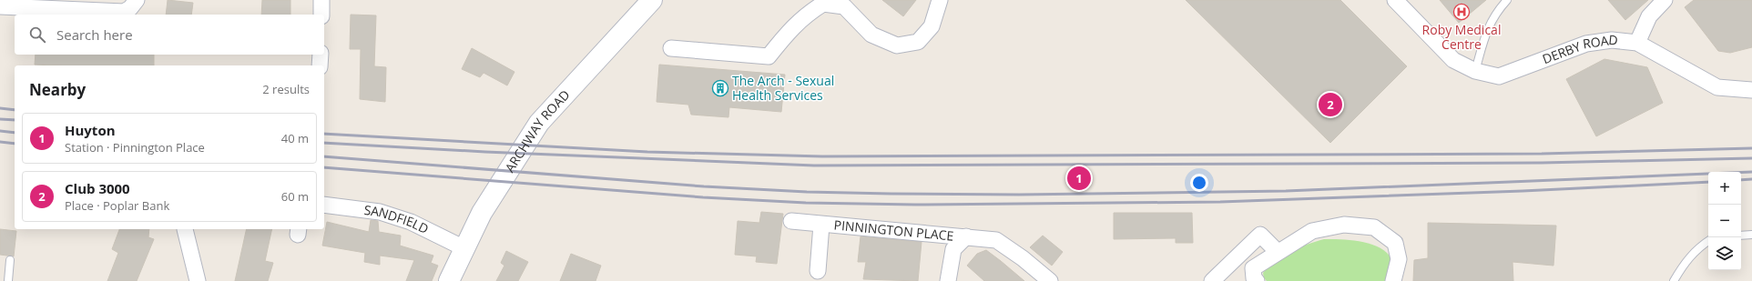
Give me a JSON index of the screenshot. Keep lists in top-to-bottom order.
{
  "streets": {
    "main road": ["ARCHWAY ROAD"],
    "street": ["DERBY ROAD", "SANDFIELD", "PINNINGTON PLACE"]
  },
  "crossings": [
    ["ARCHWAY ROAD", "SANDFIELD"]
  ],
  "places": {
    "hospital": ["Roby Medical Centre"],
    "building": ["The Arch - Sexual Health Services"]
  },
  "page": {
    "search": "Search here",
    "heading": ["Nearby", "2 results"],
    "pins": ["2", "1"],
    "list": [
      {
        "mark": "1",
        "name": "Huyton",
        "note": "Station · Pinnington Place",
        "value": "40 m"
      },
      {
        "mark": "2",
        "name": "Club 3000",
        "note": "Place · Poplar Bank",
        "value": "60 m"
      }
    ],
    "map_buttons": ["+", "−"]
  }
}
